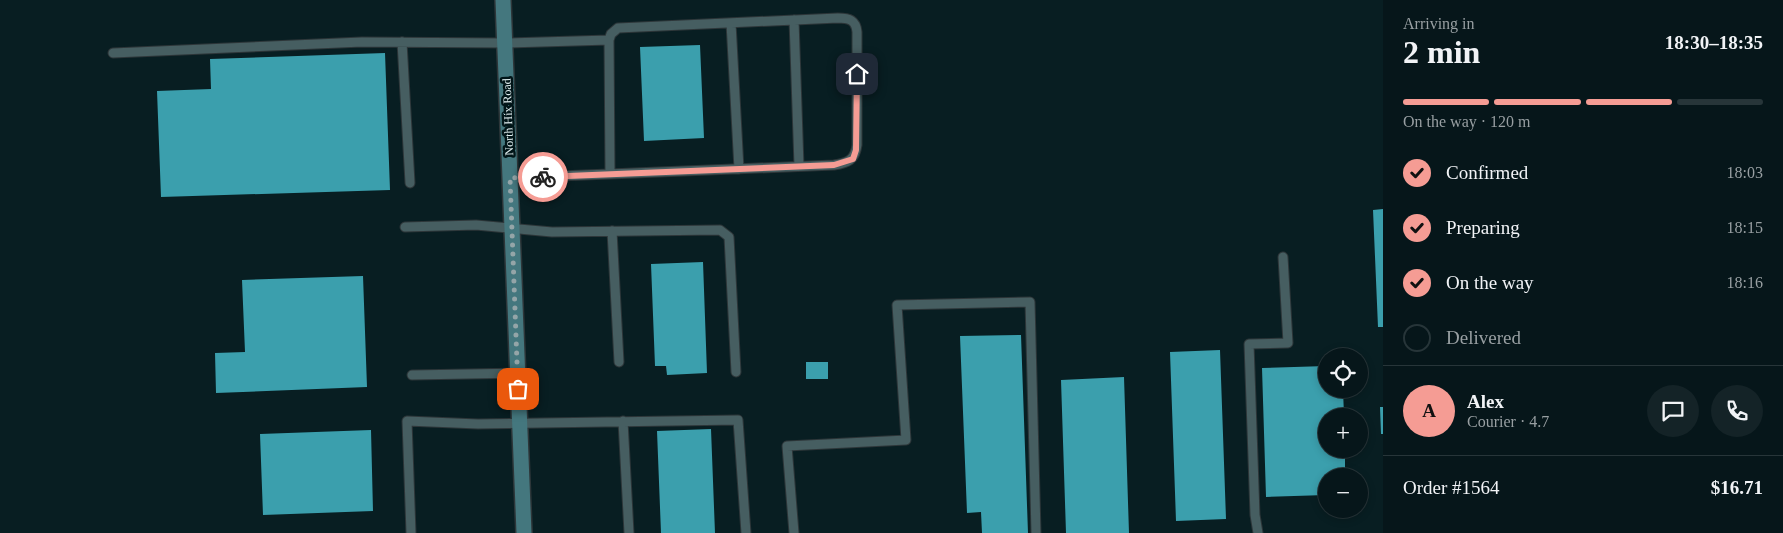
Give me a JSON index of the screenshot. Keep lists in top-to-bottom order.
{
  "streets": {
    "street": ["North Hix Road"]
  },
  "page": {
    "heading": ["2 min", "Arriving in", "18:30–18:35"],
    "panel": [
      "Alex",
      "Courier · 4.7",
      "Order #1564",
      "$16.71"
    ],
    "bar": "On the way · 120 m",
    "list": [
      ["Confirmed", "18:03"],
      ["Preparing", "18:15"],
      ["On the way", "18:16"],
      "Delivered"
    ],
    "map_buttons": ["+", "−"],
    "round": "A"
  }
}
